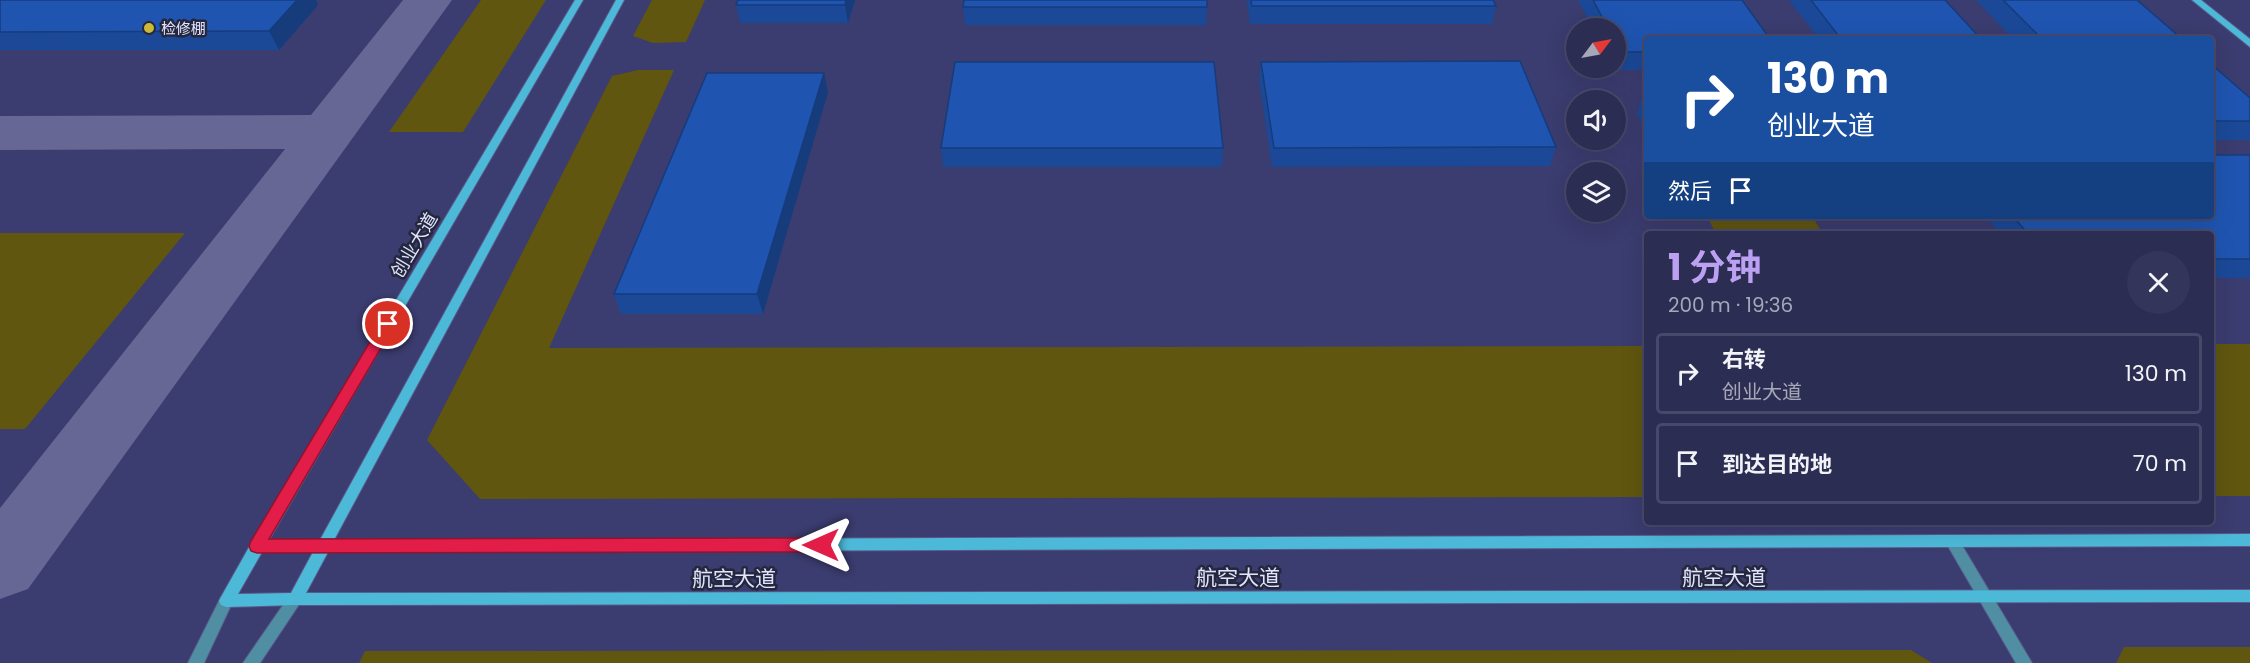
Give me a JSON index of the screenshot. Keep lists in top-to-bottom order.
{
  "streets": {
    "main road": ["创业大道", "航空大道"]
  },
  "crossings": [
    ["创业大道", "航空大道"]
  ],
  "places": ["检修棚"],
  "north": "top right",
  "page": {
    "turn": ["130 m", "创业大道"],
    "then": "然后",
    "heading": ["1 分钟", "200 m · 19:36"],
    "list": [
      {
        "name": "右转",
        "note": "创业大道",
        "value": "130 m"
      },
      {
        "name": "到达目的地",
        "value": "70 m"
      }
    ]
  }
}
